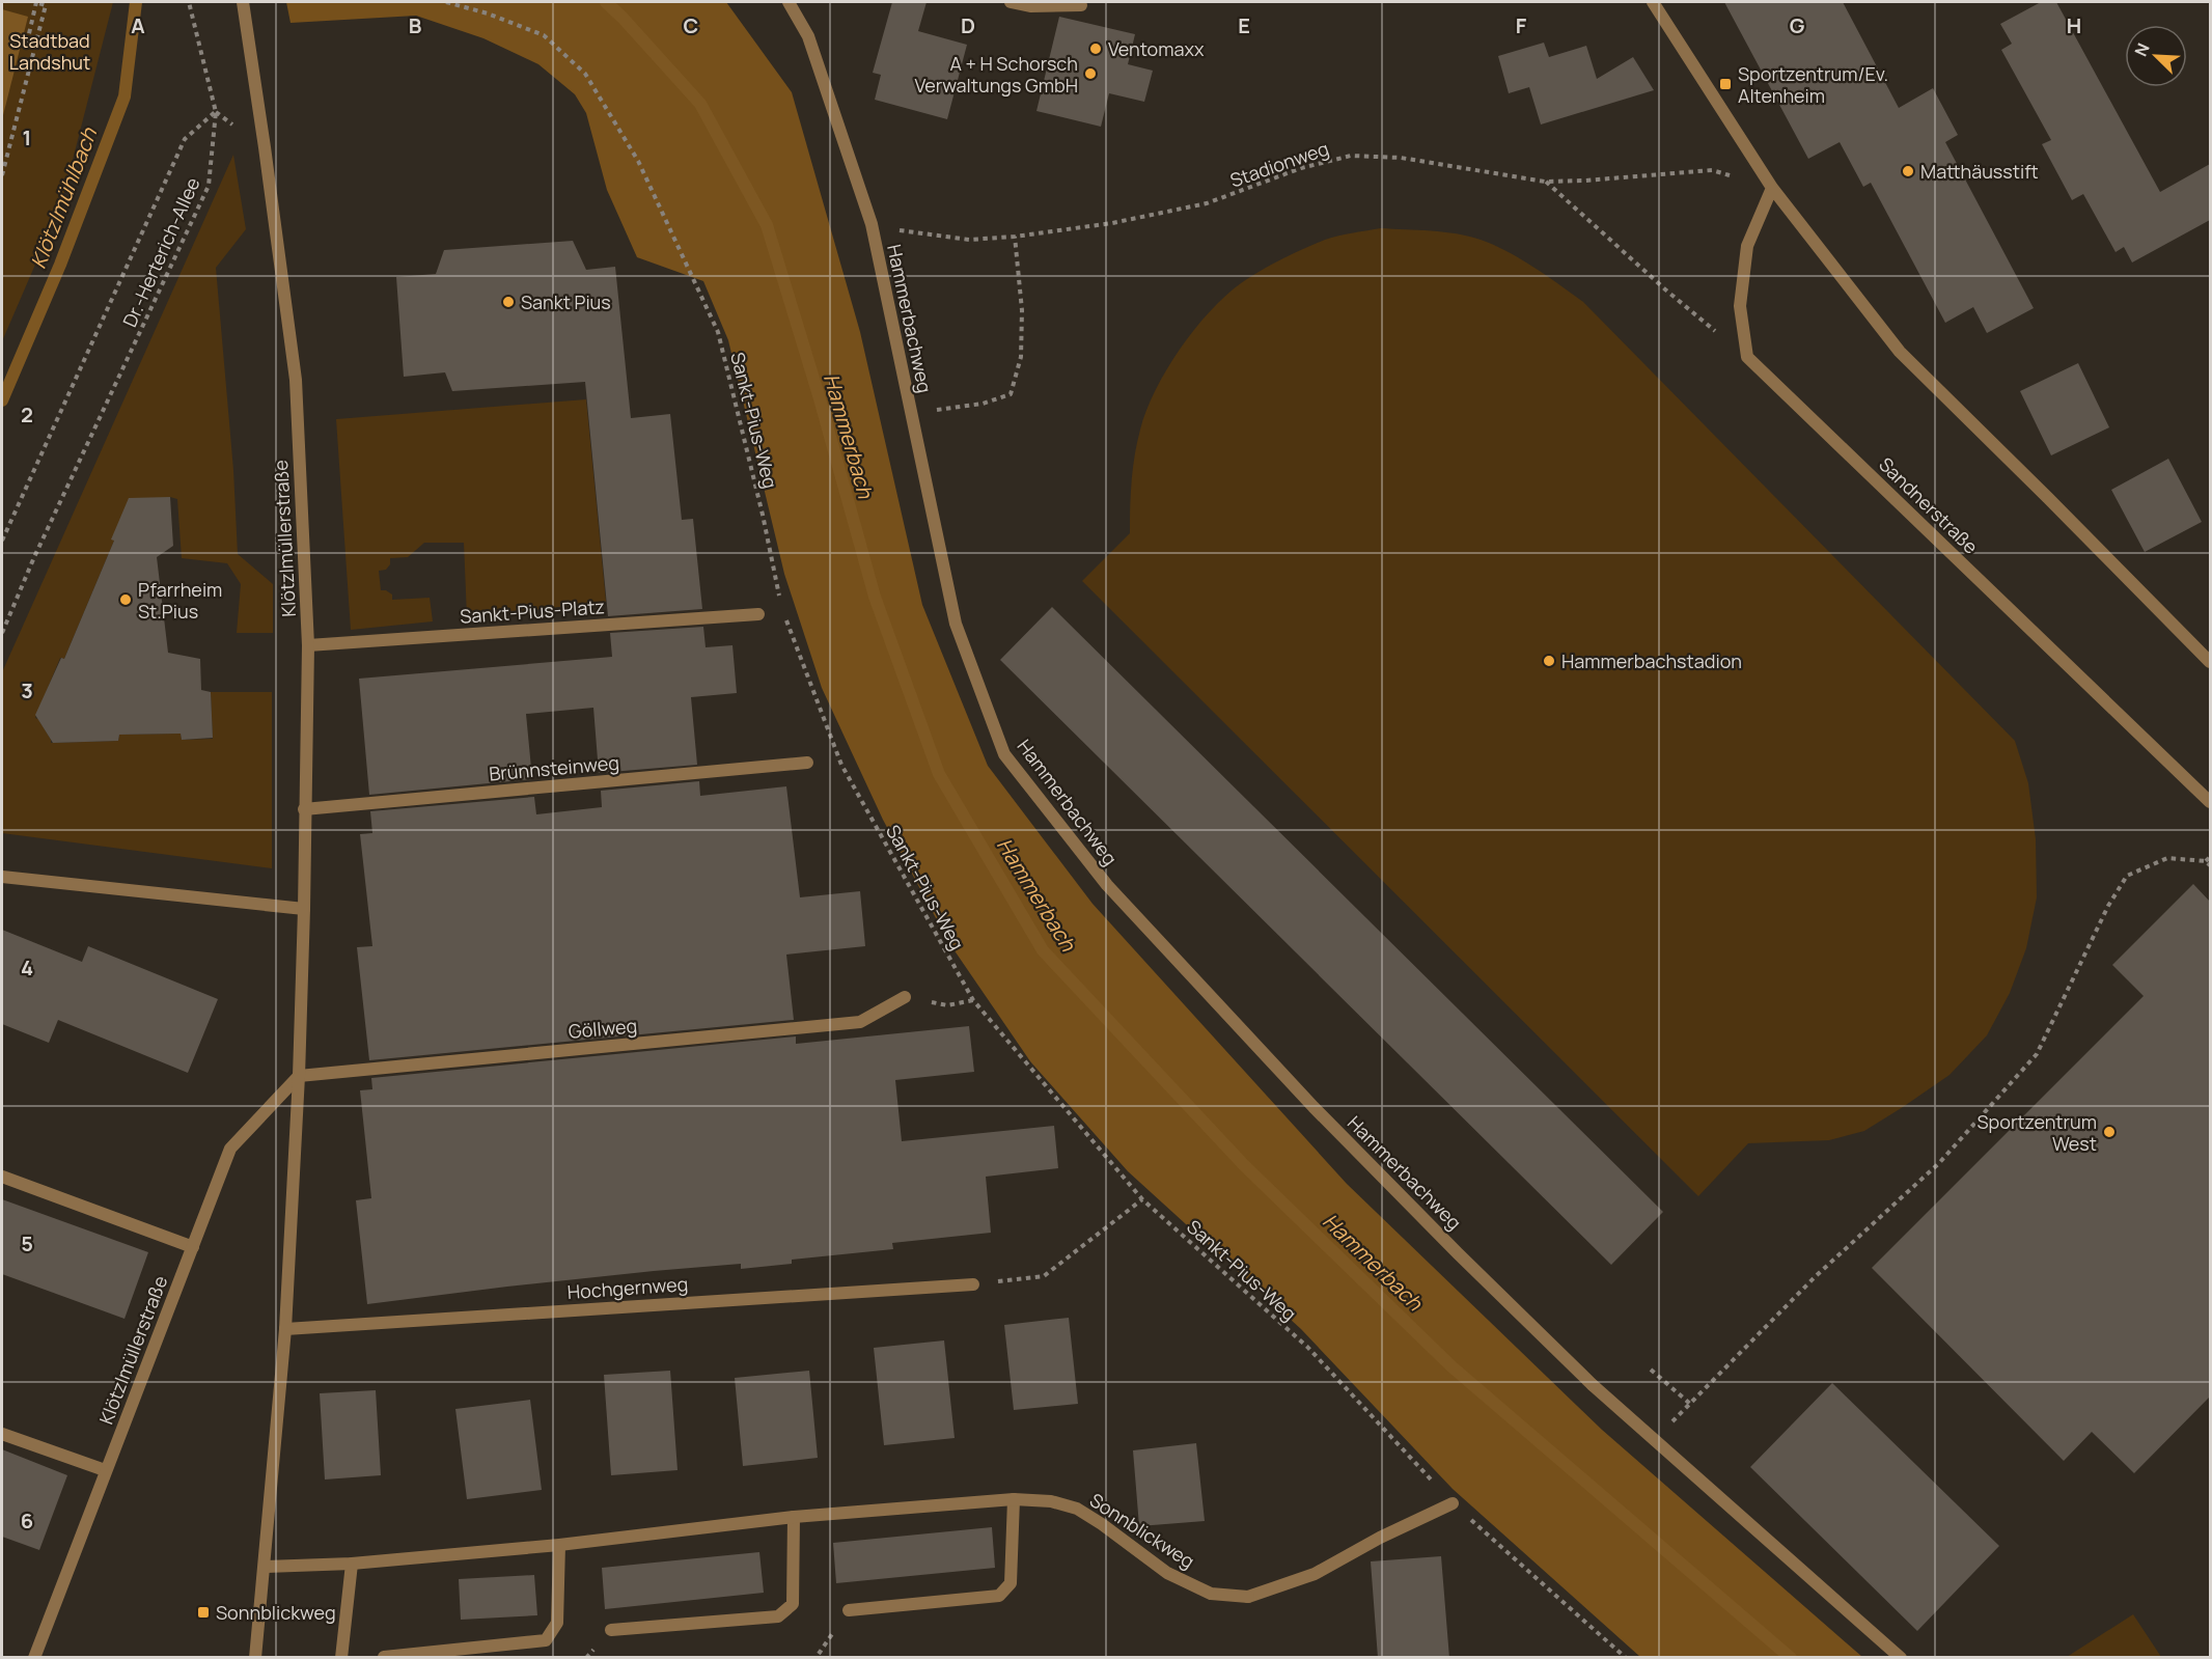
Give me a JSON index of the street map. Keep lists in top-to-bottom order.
{
  "streets": {
    "street": [
      "Hammerbachweg",
      "Sandnerstraße",
      "Klötzlmüllerstraße",
      "Sankt-Pius-Platz",
      "Brünnsteinweg",
      "Göllweg",
      "Hochgernweg",
      "Sonnblickweg"
    ],
    "path": ["Stadionweg", "Dr.-Herterich-Allee", "Sankt-Pius-Weg"]
  },
  "crossings": [
    ["Stadionweg", "Hammerbachweg"],
    ["Sankt-Pius-Weg", "Sonnblickweg"],
    ["Klötzlmüllerstraße", "Sankt-Pius-Platz"],
    ["Klötzlmüllerstraße", "Brünnsteinweg"],
    ["Klötzlmüllerstraße", "Göllweg"],
    ["Klötzlmüllerstraße", "Hochgernweg"],
    ["Klötzlmüllerstraße", "Sonnblickweg"]
  ],
  "water": ["Klötzlmühlbach", "Hammerbach"],
  "parks": ["Stadtbad Landshut"],
  "places": {
    "other": [
      "Ventomaxx",
      "A + H Schorsch Verwaltungs GmbH",
      "Matthäusstift",
      "Sankt Pius",
      "Pfarrheim St.Pius",
      "Hammerbachstadion",
      "Sportzentrum West"
    ],
    "transit": ["Sportzentrum/Ev. Altenheim", "Sonnblickweg"]
  },
  "north": "top left",
  "grid": {
    "columns": [
      "A",
      "B",
      "C",
      "D",
      "E",
      "F",
      "G",
      "H"
    ],
    "rows": [
      "1",
      "2",
      "3",
      "4",
      "5",
      "6"
    ]
  }
}
